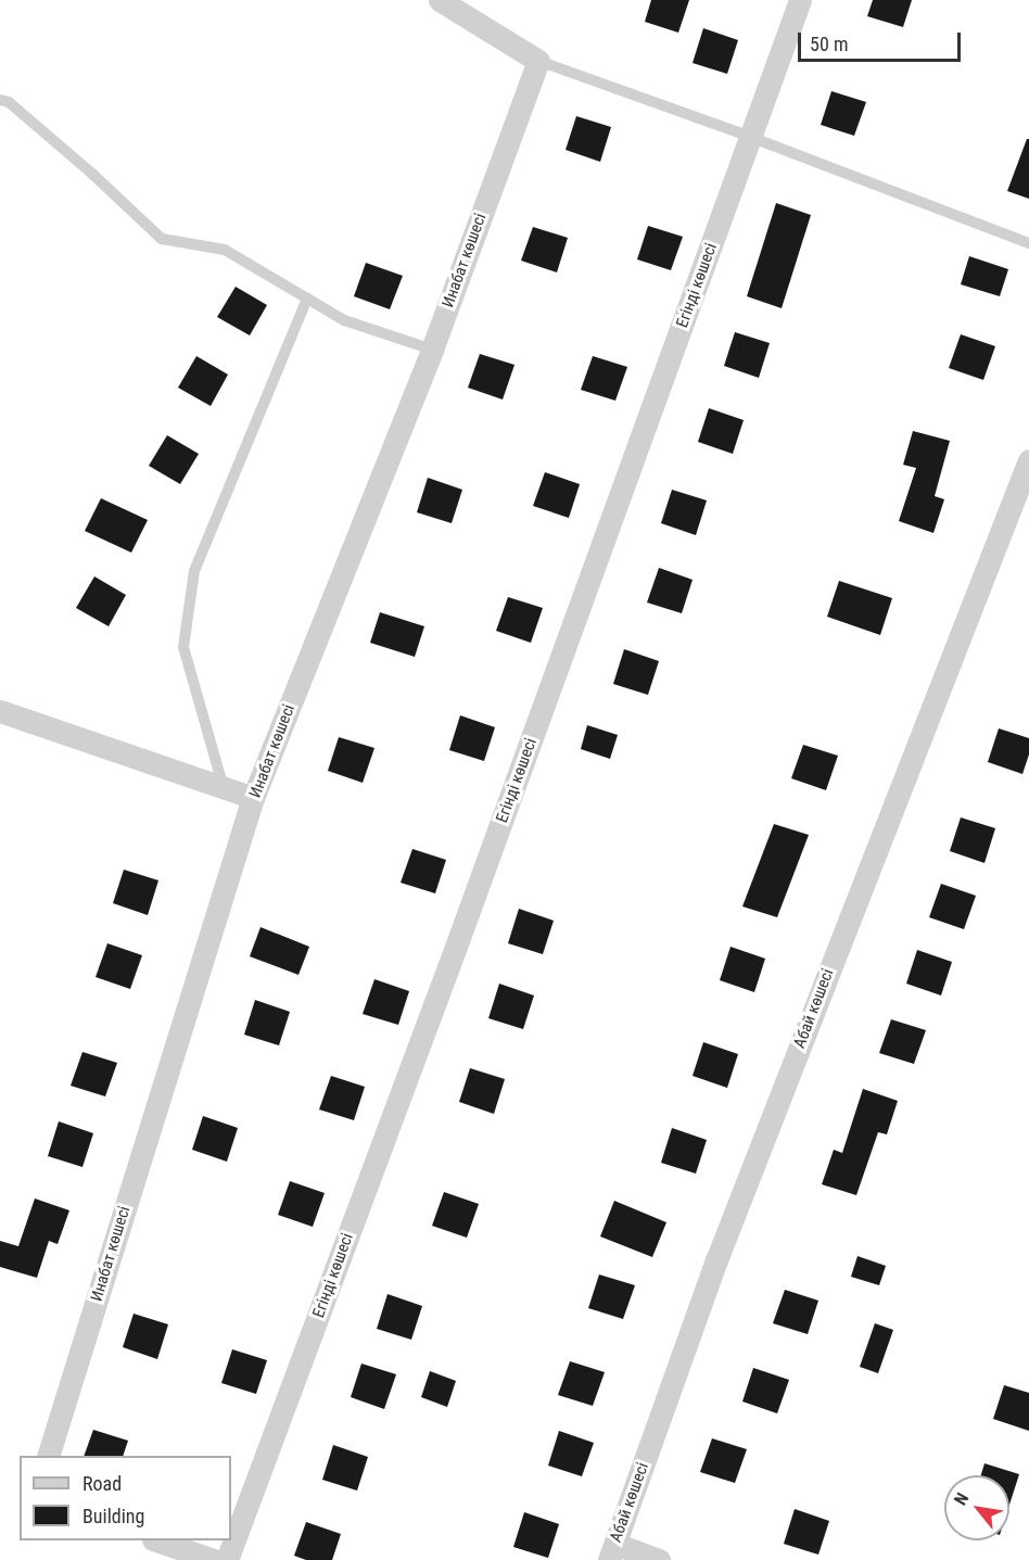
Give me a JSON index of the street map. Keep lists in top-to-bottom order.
{
  "streets": {
    "street": ["Инабат көшесі", "Егінді көшесі", "Абай көшесі"]
  },
  "legend": ["Road", "Building"],
  "scale_bar": "50 m",
  "north": "top left"
}
